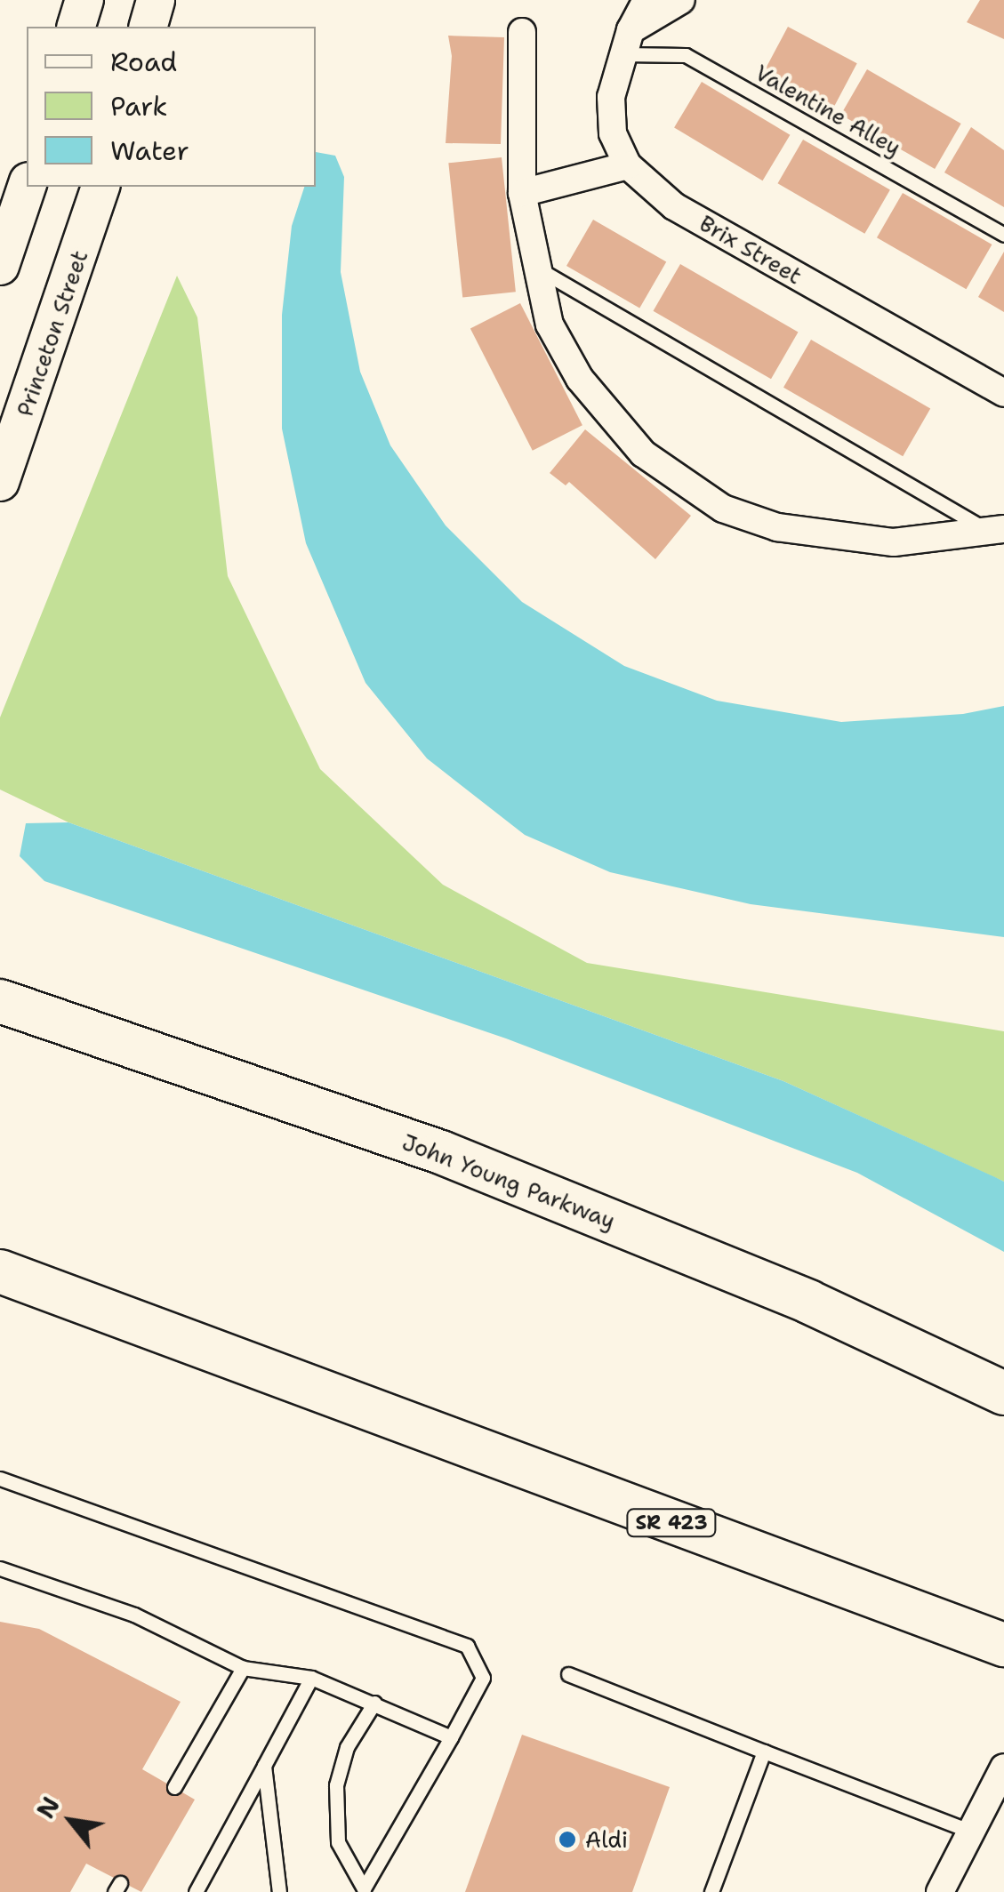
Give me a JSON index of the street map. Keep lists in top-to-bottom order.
{
  "streets": {
    "main road": ["Princeton Street", "John Young Parkway", "SR 423"],
    "street": ["Brix Street"],
    "lane": ["Valentine Alley"]
  },
  "crossings": [
    ["Valentine Alley", "Brix Street"]
  ],
  "places": ["Aldi"],
  "legend": ["Road", "Park", "Water"],
  "north": "top left"
}
